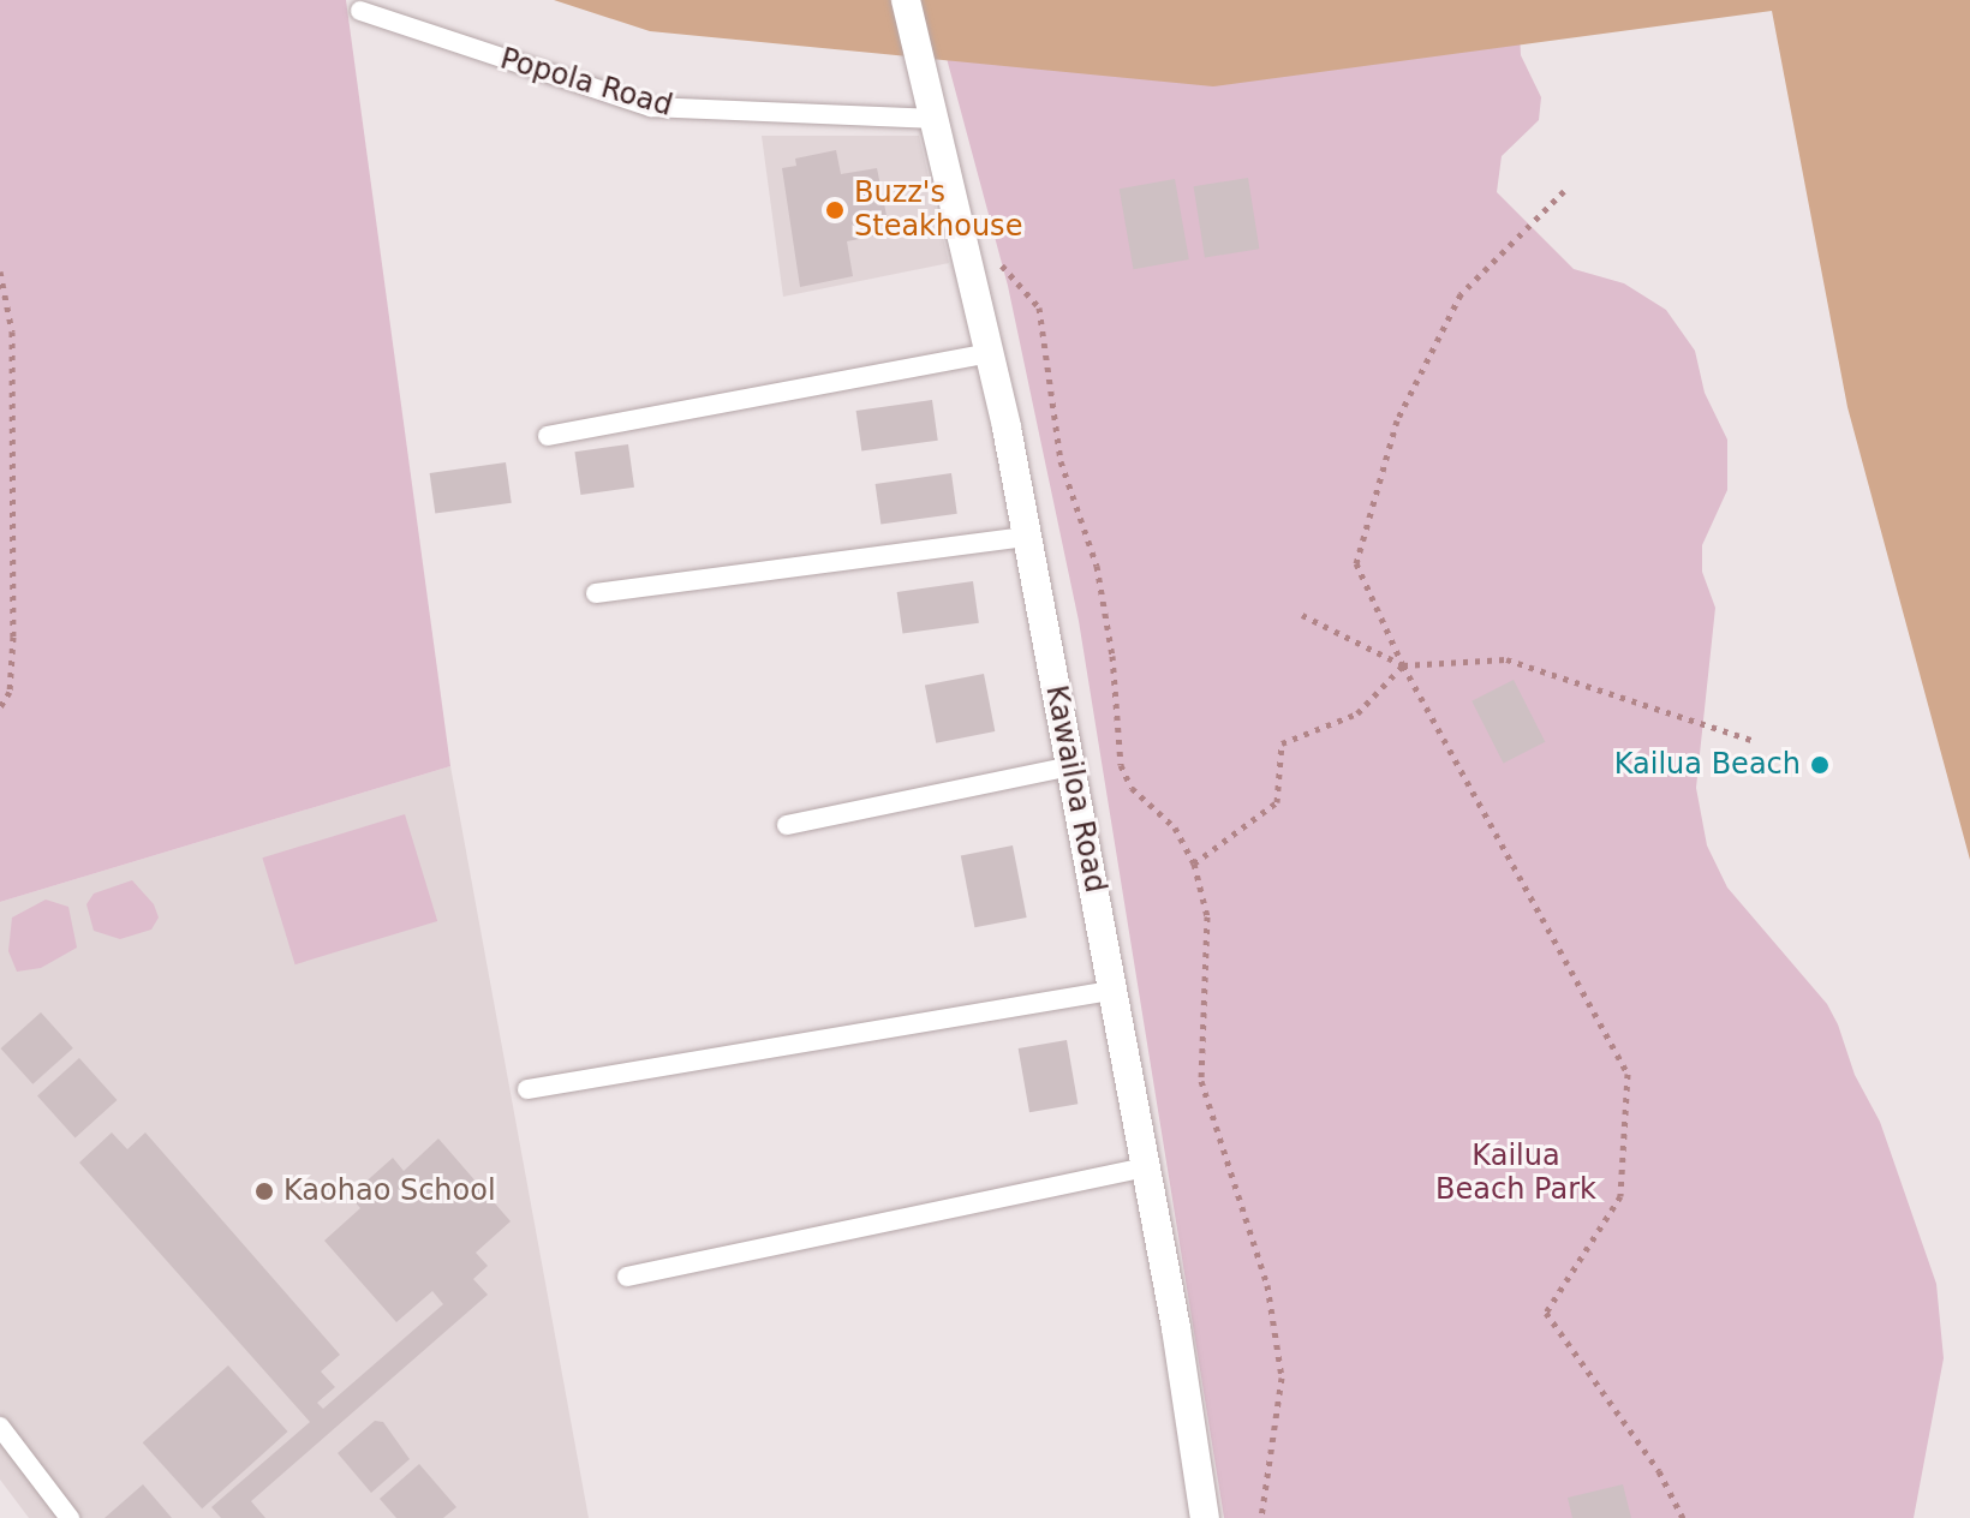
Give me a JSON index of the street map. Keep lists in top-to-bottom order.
{
  "streets": {
    "street": ["Kawailoa Road"],
    "lane": ["Popola Road"]
  },
  "crossings": [
    ["Popola Road", "Kawailoa Road"]
  ],
  "parks": ["Kailua Beach Park"],
  "places": ["Buzz's Steakhouse", "Kailua Beach", "Kaohao School"]
}
